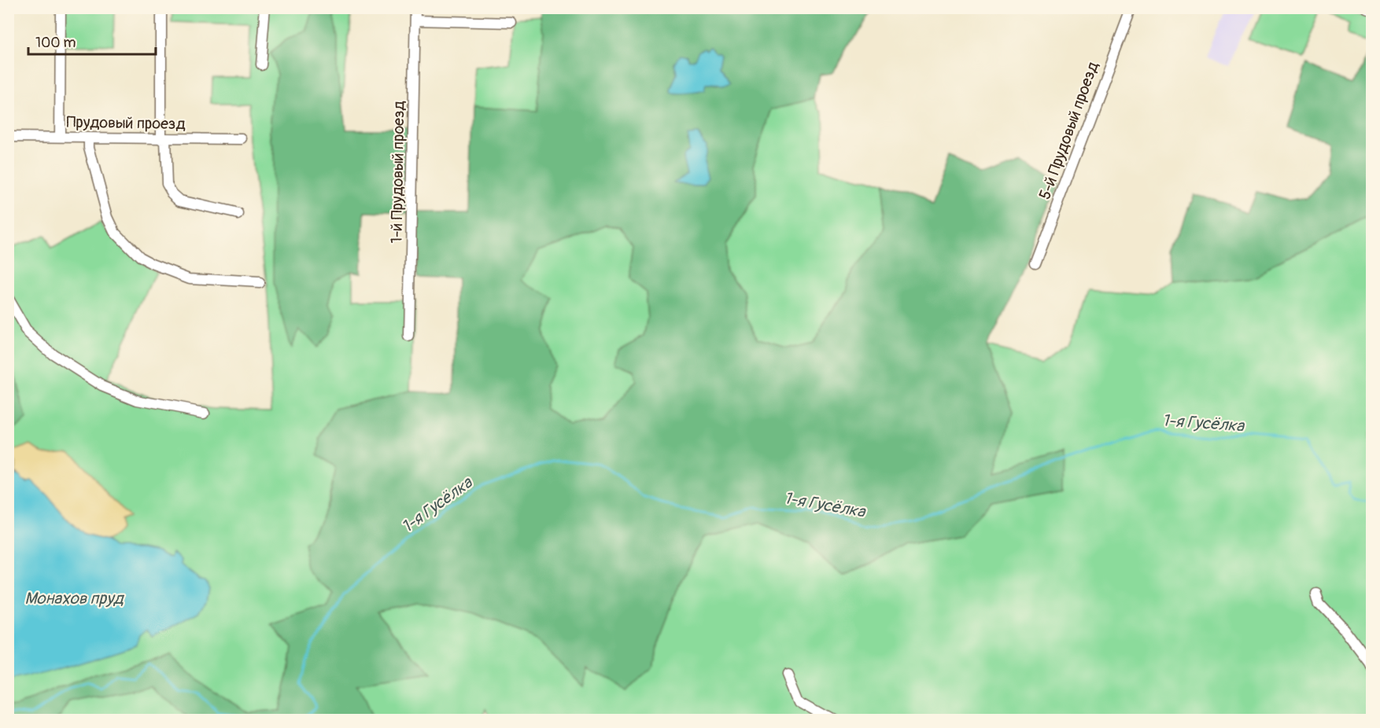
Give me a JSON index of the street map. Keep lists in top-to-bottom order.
{
  "streets": {
    "street": ["Прудовый проезд", "5-й Прудовый проезд", "1-й Прудовый проезд"]
  },
  "water": ["1-я Гусёлка", "Монахов пруд"],
  "scale_bar": "100 m"
}
